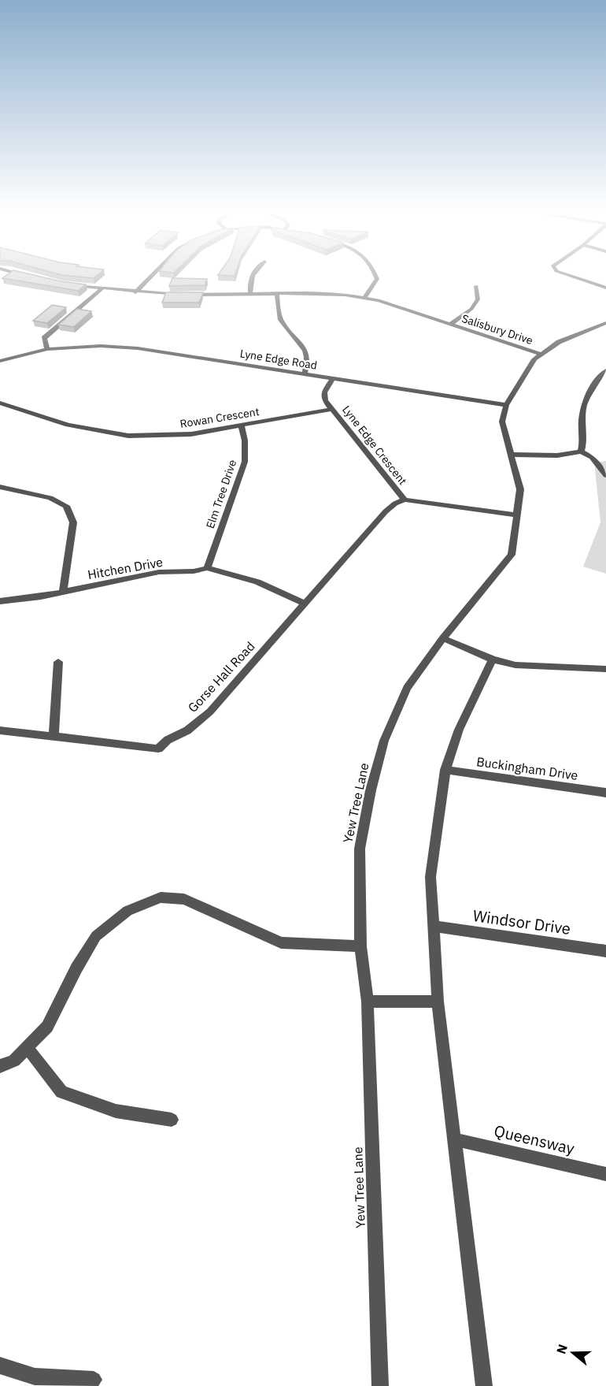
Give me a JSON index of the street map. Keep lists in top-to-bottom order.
{
  "streets": {
    "street": [
      "Salisbury Drive",
      "Lyne Edge Road",
      "Rowan Crescent",
      "Lyne Edge Crescent",
      "Elm Tree Drive",
      "Hitchen Drive",
      "Gorse Hall Road",
      "Buckingham Drive",
      "Yew Tree Lane",
      "Windsor Drive",
      "Queensway"
    ]
  },
  "crossings": [
    ["Salisbury Drive", "Yew Tree Lane"],
    ["Lyne Edge Road", "Lyne Edge Crescent"],
    ["Lyne Edge Road", "Yew Tree Lane"],
    ["Rowan Crescent", "Lyne Edge Crescent"],
    ["Rowan Crescent", "Elm Tree Drive"],
    ["Lyne Edge Crescent", "Gorse Hall Road"],
    ["Lyne Edge Crescent", "Yew Tree Lane"],
    ["Elm Tree Drive", "Hitchen Drive"],
    ["Hitchen Drive", "Gorse Hall Road"]
  ],
  "north": "left"
}
